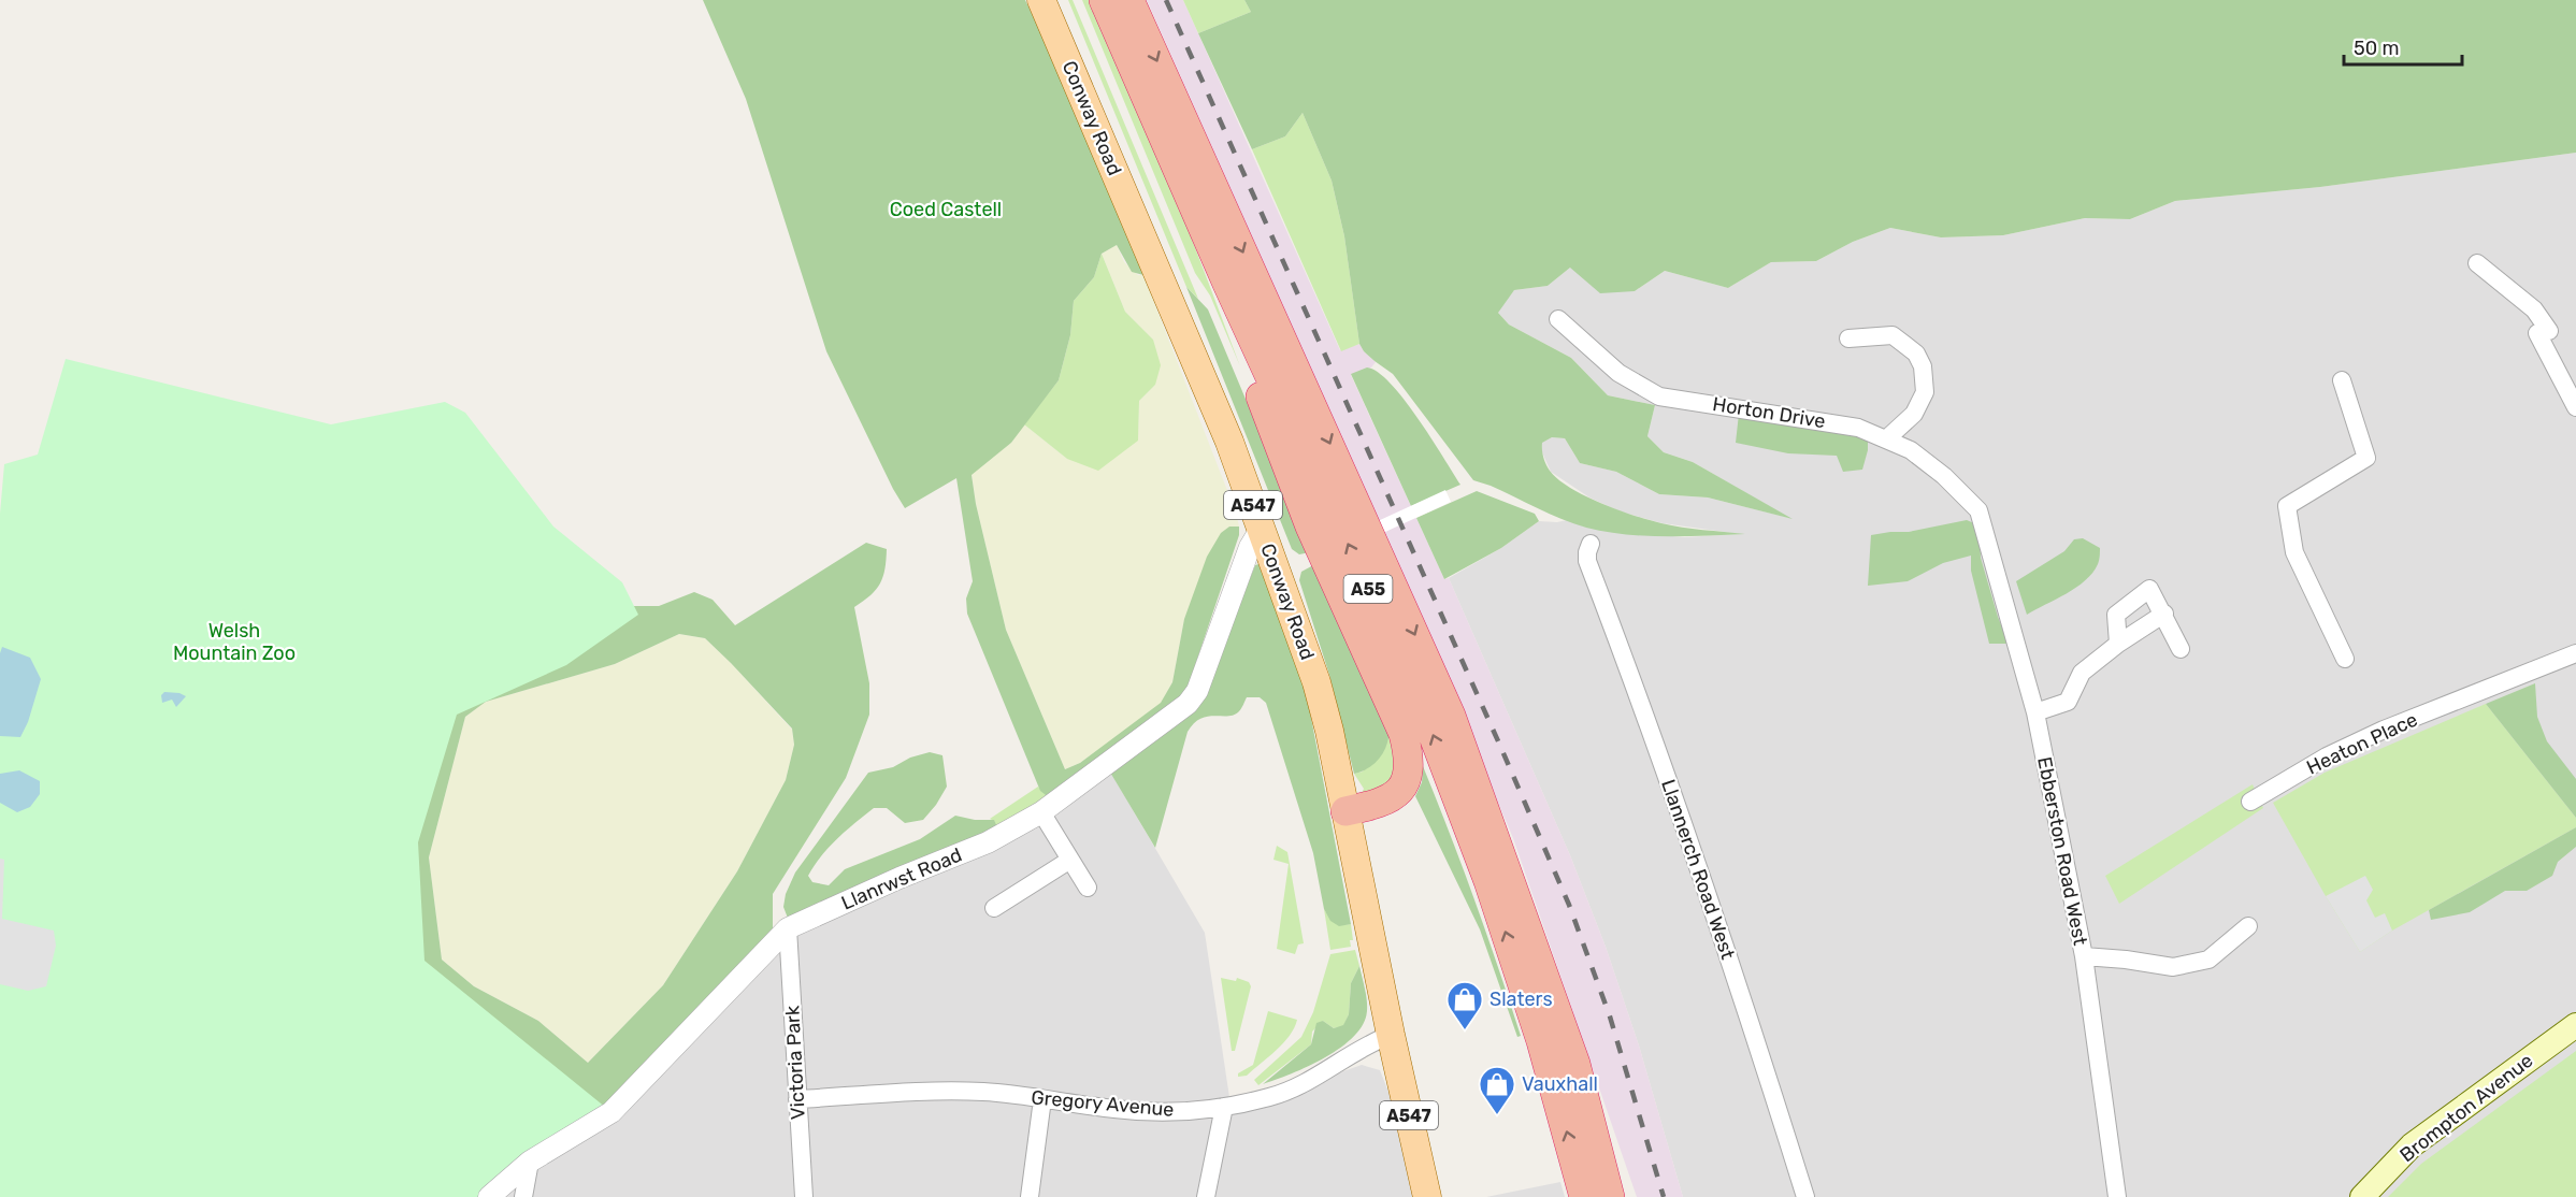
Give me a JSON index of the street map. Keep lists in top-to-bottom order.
{
  "streets": {
    "highway": ["A55"],
    "main road": ["Conway Road", "A547", "Brompton Avenue"],
    "street": [
      "Horton Drive",
      "Heaton Place",
      "Ebberston Road West",
      "Llannerch Road West",
      "Llanrwst Road",
      "Victoria Park",
      "Gregory Avenue"
    ]
  },
  "crossings": [
    ["Conway Road", "Llanrwst Road"],
    ["Conway Road", "Gregory Avenue"],
    ["Horton Drive", "Ebberston Road West"],
    ["Llanrwst Road", "Victoria Park"],
    ["Victoria Park", "Gregory Avenue"]
  ],
  "parks": ["Coed Castell", "Welsh Mountain Zoo"],
  "places": {
    "shop": ["Slaters", "Vauxhall"]
  },
  "scale_bar": "50 m"
}
